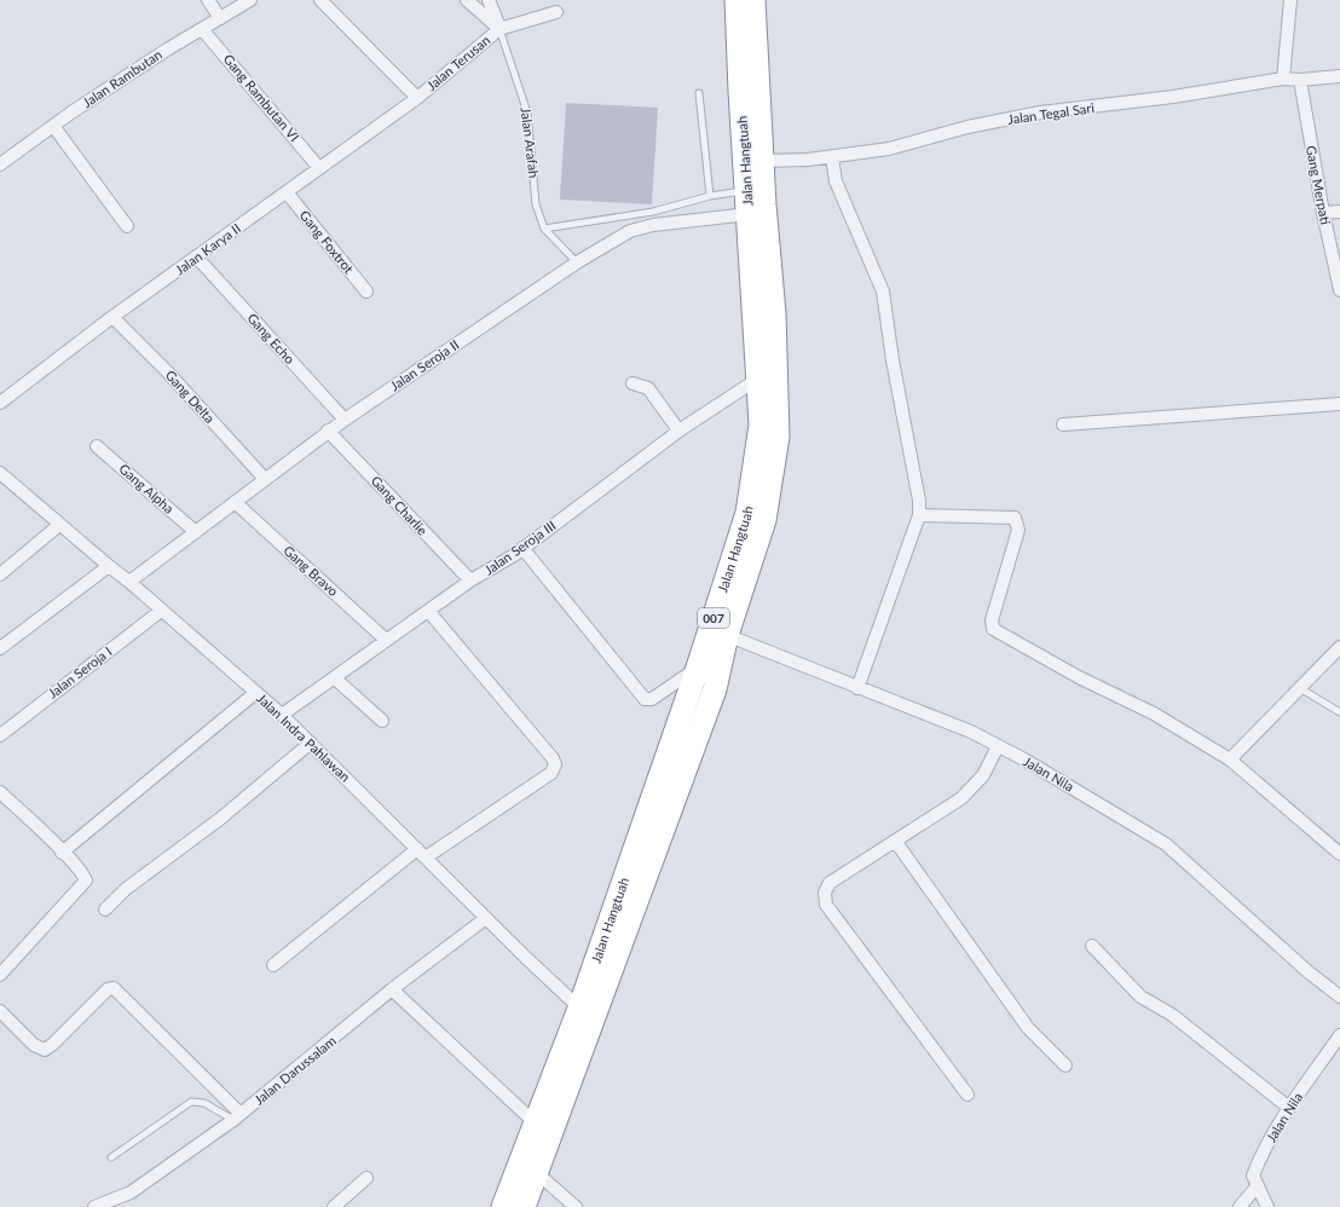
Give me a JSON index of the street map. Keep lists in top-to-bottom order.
{
  "streets": {
    "highway": ["Jalan Hangtuah", "007"],
    "street": [
      "Jalan Terusan",
      "Jalan Rambutan",
      "Gang Rambutan VI",
      "Jalan Tegal Sari",
      "Jalan Arafah",
      "Gang Merpati",
      "Gang Foxtrot",
      "Jalan Karya II",
      "Gang Echo",
      "Jalan Seroja II",
      "Gang Delta",
      "Gang Alpha",
      "Gang Charlie",
      "Jalan Seroja III",
      "Gang Bravo",
      "Jalan Seroja I",
      "Jalan Indra Pahlawan",
      "Jalan Nila",
      "Jalan Darussalam"
    ]
  },
  "crossings": [
    ["Jalan Terusan", "Jalan Arafah"],
    ["Jalan Terusan", "Jalan Karya II"],
    ["Jalan Rambutan", "Gang Rambutan VI"],
    ["Gang Rambutan VI", "Jalan Karya II"],
    ["Jalan Tegal Sari", "Jalan Hangtuah"],
    ["Jalan Tegal Sari", "Gang Merpati"],
    ["Jalan Arafah", "Jalan Seroja II"],
    ["Jalan Hangtuah", "Jalan Seroja II"],
    ["Jalan Hangtuah", "Jalan Seroja III"],
    ["Jalan Hangtuah", "Jalan Indra Pahlawan"],
    ["Jalan Hangtuah", "Jalan Nila"],
    ["Gang Foxtrot", "Jalan Karya II"],
    ["Jalan Karya II", "Gang Echo"],
    ["Jalan Karya II", "Gang Delta"],
    ["Gang Echo", "Jalan Seroja II"],
    ["Jalan Seroja II", "Gang Delta"],
    ["Jalan Seroja II", "Gang Alpha"],
    ["Jalan Seroja II", "Gang Charlie"],
    ["Jalan Seroja II", "Gang Bravo"],
    ["Jalan Seroja II", "Jalan Indra Pahlawan"],
    ["Gang Charlie", "Jalan Seroja III"],
    ["Jalan Seroja III", "Gang Bravo"],
    ["Jalan Seroja III", "Jalan Indra Pahlawan"],
    ["Jalan Seroja I", "Jalan Indra Pahlawan"],
    ["Jalan Indra Pahlawan", "Jalan Darussalam"]
  ]
}
